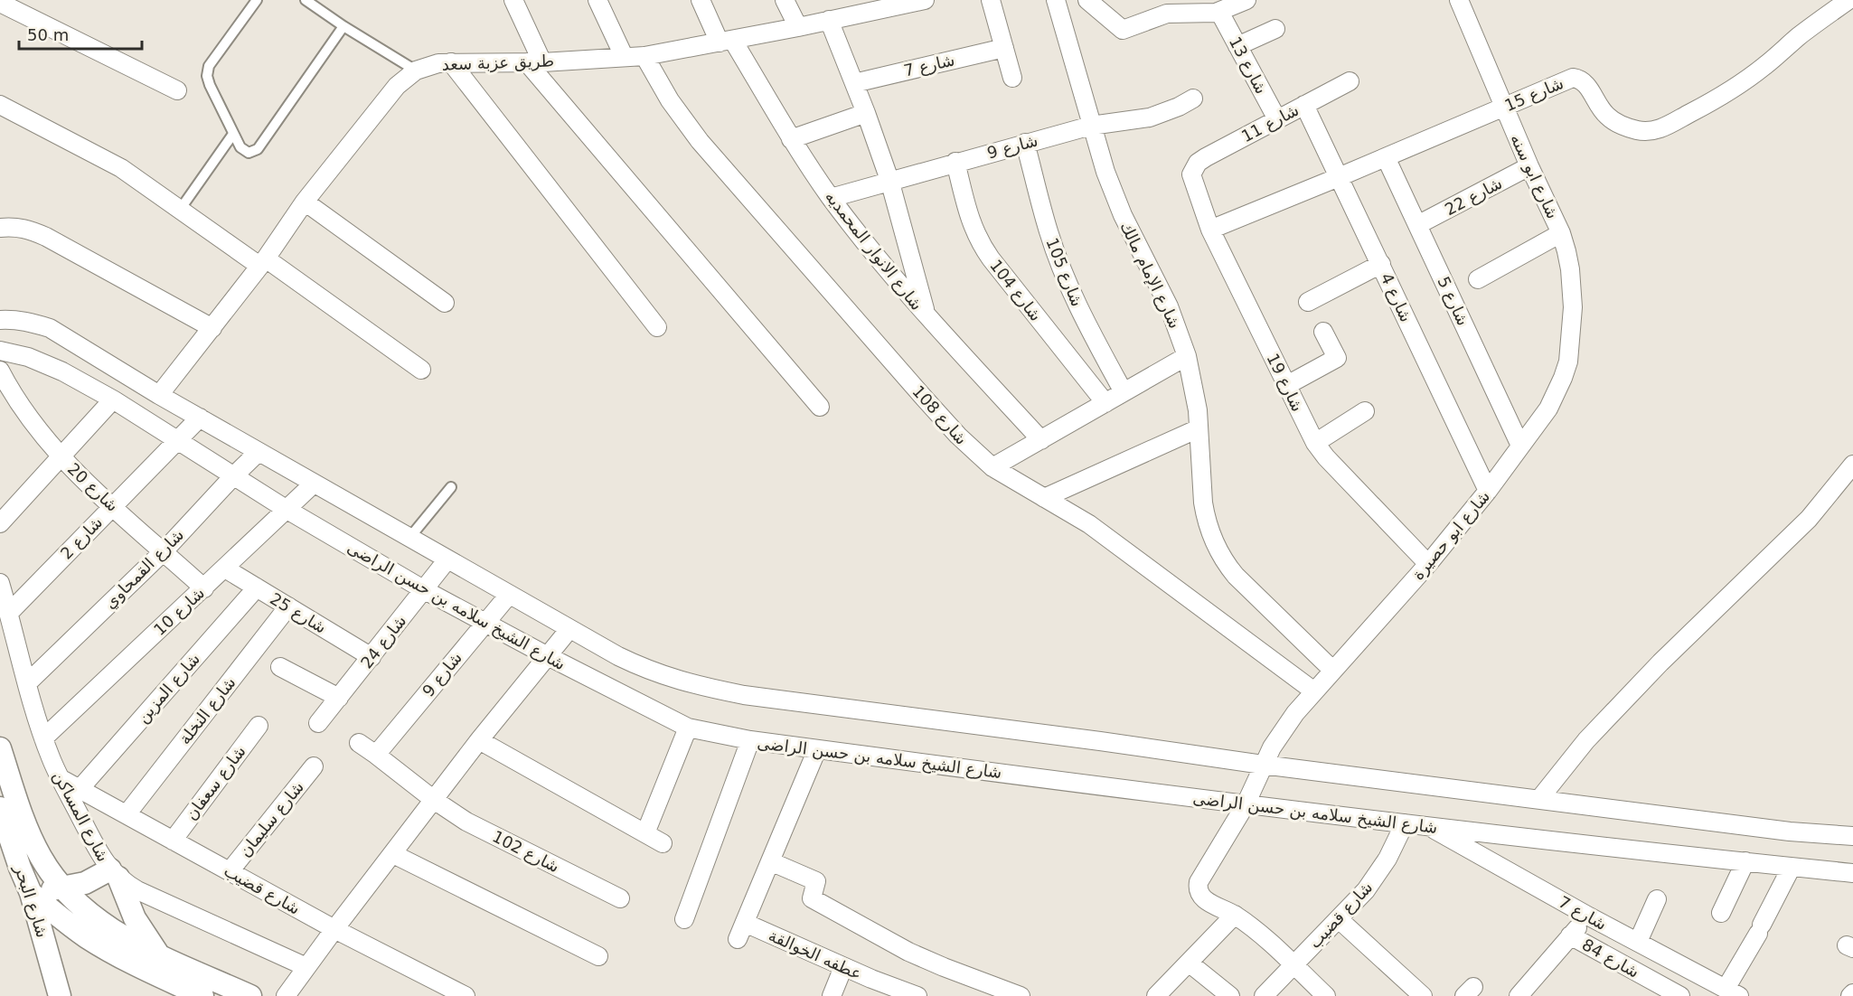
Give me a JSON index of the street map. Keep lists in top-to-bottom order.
{
  "streets": {
    "street": [
      "طريق عزبة سعد",
      "شارع 7",
      "شارع 13",
      "شارع 15",
      "شارع 11",
      "شارع 9",
      "شارع ابو سنه",
      "شارع 22",
      "شارع الانوار المحمديه",
      "شارع 105",
      "شارع الإمام مالك",
      "شارع 104",
      "شارع 4",
      "شارع 5",
      "شارع 19",
      "شارع 108",
      "شارع 20",
      "شارع ابو حصيرة",
      "شارع 2",
      "شارع القمحاوي",
      "شارع الشيخ سلامه بن حسن الراضى",
      "شارع 10",
      "شارع 25",
      "شارع 24",
      "شارع المزين",
      "شارع النخلة",
      "شارع سعفان",
      "شارع المساكن",
      "شارع سليمان",
      "شارع 102",
      "شارع قضيب",
      "شارع البحر",
      "عطفه الخوالقة",
      "شارع 84"
    ]
  },
  "crossings": [
    ["طريق عزبة سعد", "شارع الانوار المحمديه"],
    ["طريق عزبة سعد", "شارع 108"],
    ["شارع 7", "شارع الشيخ سلامه بن حسن الراضى"],
    ["شارع 7", "شارع 84"],
    ["شارع 13", "شارع 11"],
    ["شارع 15", "شارع ابو سنه"],
    ["شارع 15", "شارع 4"],
    ["شارع 15", "شارع 5"],
    ["شارع 15", "شارع 19"],
    ["شارع 11", "شارع 4"],
    ["شارع 11", "شارع 19"],
    ["شارع 9", "شارع الانوار المحمديه"],
    ["شارع 9", "شارع 105"],
    ["شارع 9", "شارع الإمام مالك"],
    ["شارع 9", "شارع 104"],
    ["شارع 9", "شارع الشيخ سلامه بن حسن الراضى"],
    ["شارع 9", "شارع 102"],
    ["شارع ابو سنه", "شارع 22"],
    ["شارع ابو سنه", "شارع ابو حصيرة"],
    ["شارع 22", "شارع 5"],
    ["شارع الإمام مالك", "شارع ابو حصيرة"],
    ["شارع 4", "شارع ابو حصيرة"],
    ["شارع 5", "شارع ابو حصيرة"],
    ["شارع 19", "شارع ابو حصيرة"],
    ["شارع 108", "شارع ابو حصيرة"],
    ["شارع 20", "شارع 2"],
    ["شارع 20", "شارع القمحاوي"],
    ["شارع 20", "شارع 10"],
    ["شارع ابو حصيرة", "شارع الشيخ سلامه بن حسن الراضى"],
    ["شارع 2", "شارع الشيخ سلامه بن حسن الراضى"],
    ["شارع 2", "شارع المساكن"],
    ["شارع القمحاوي", "شارع الشيخ سلامه بن حسن الراضى"],
    ["شارع القمحاوي", "شارع المساكن"],
    ["شارع الشيخ سلامه بن حسن الراضى", "شارع 10"],
    ["شارع الشيخ سلامه بن حسن الراضى", "شارع 24"],
    ["شارع الشيخ سلامه بن حسن الراضى", "شارع قضيب"],
    ["شارع 10", "شارع 25"],
    ["شارع 10", "شارع المساكن"],
    ["شارع 25", "شارع 24"],
    ["شارع 25", "شارع المزين"],
    ["شارع 25", "شارع النخلة"],
    ["شارع المزين", "شارع قضيب"],
    ["شارع النخلة", "شارع قضيب"],
    ["شارع سعفان", "شارع قضيب"],
    ["شارع المساكن", "شارع قضيب"],
    ["شارع سليمان", "شارع قضيب"]
  ],
  "scale_bar": "50 m"
}
